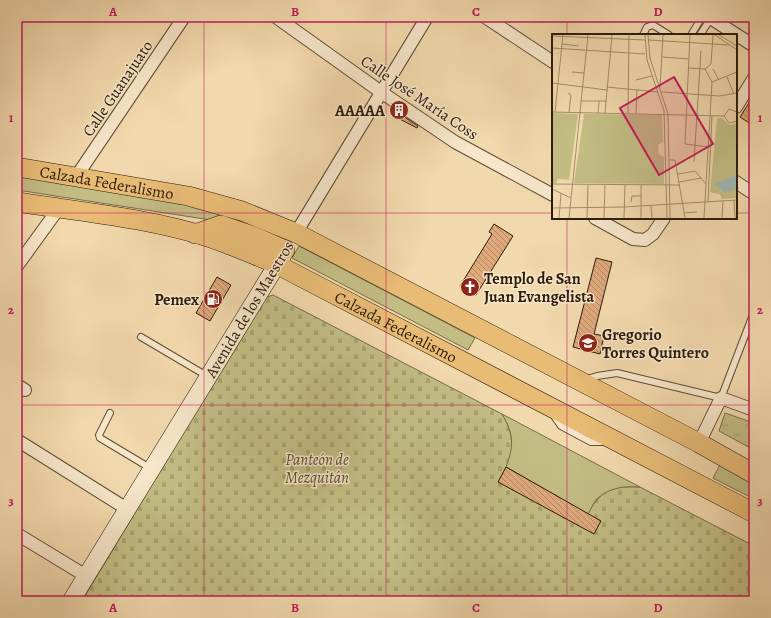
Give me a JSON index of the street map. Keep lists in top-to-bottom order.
{
  "streets": {
    "main road": ["Calzada Federalismo"],
    "street": ["Calle Guanajuato", "Calle José María Coss", "Avenida de los Maestros"]
  },
  "crossings": [
    ["Calle Guanajuato", "Calzada Federalismo"],
    ["Calle José María Coss", "Avenida de los Maestros"],
    ["Calzada Federalismo", "Avenida de los Maestros"]
  ],
  "parks": ["Panteón de Mezquitán"],
  "places": {
    "building": ["AAAAA"],
    "church": ["Templo de San Juan Evangelista"],
    "fuel station": ["Pemex"],
    "school or university": ["Gregorio Torres Quintero"]
  },
  "grid": {
    "columns": [
      "A",
      "B",
      "C",
      "D"
    ],
    "rows": ["1", "2", "3"]
  }
}
